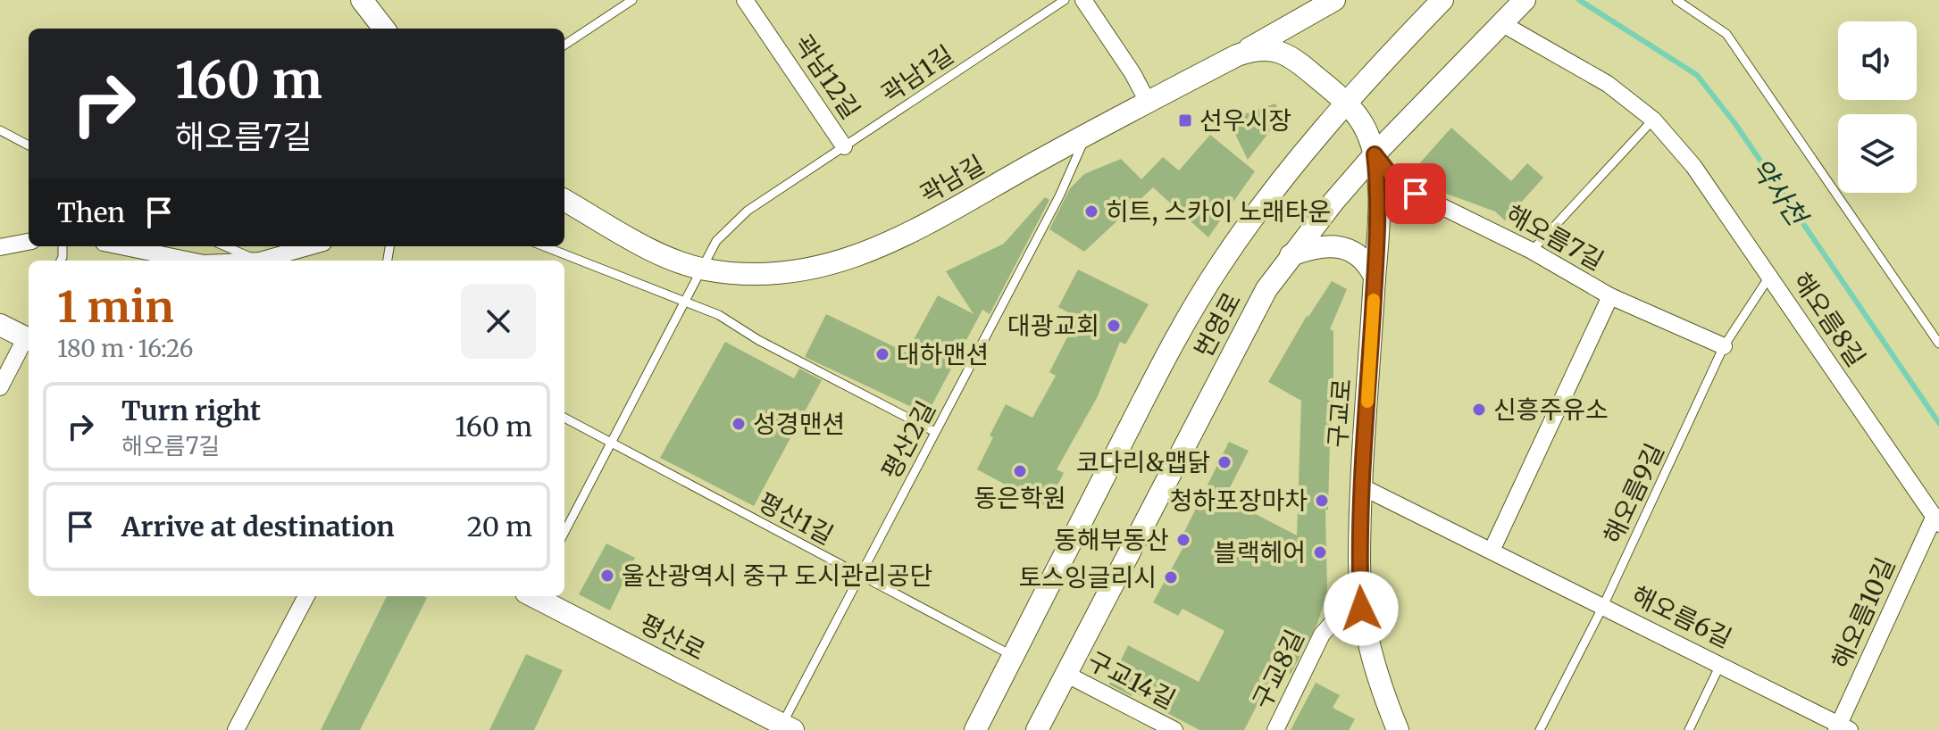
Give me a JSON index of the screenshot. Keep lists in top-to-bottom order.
{
  "streets": {
    "main road": [
      "곽남길",
      "번영로",
      "구교로",
      "평산로"
    ],
    "street": [
      "곽남12길",
      "해오름7길",
      "해오름8길",
      "해오름10길",
      "해오름6길",
      "구교8길",
      "구교14길"
    ],
    "lane": [
      "곽남1길",
      "평산2길",
      "해오름9길",
      "평산1길"
    ]
  },
  "crossings": [
    ["곽남1길", "곽남12길"],
    ["곽남1길", "곽남길"],
    ["곽남1길", "평산1길"],
    ["곽남길", "번영로"],
    ["곽남길", "구교로"],
    ["곽남길", "평산2길"],
    ["해오름7길", "번영로"],
    ["해오름7길", "구교로"],
    ["해오름7길", "해오름9길"],
    ["해오름8길", "번영로"],
    ["해오름8길", "해오름9길"],
    ["해오름8길", "해오름10길"],
    ["번영로", "구교로"],
    ["번영로", "평산1길"],
    ["번영로", "구교14길"],
    ["구교로", "해오름6길"],
    ["구교로", "구교8길"],
    ["평산2길", "평산1길"],
    ["평산2길", "평산로"],
    ["해오름9길", "해오름6길"],
    ["해오름10길", "해오름6길"]
  ],
  "water": ["약사천"],
  "places": {
    "transit": ["선우시장"],
    "other": [
      "히트, 스카이 노래타운",
      "대광교회",
      "대하맨션",
      "신흥주유소",
      "성경맨션",
      "코다리&맵닭",
      "동은학원",
      "청하포장마차",
      "동해부동산",
      "블랙헤어",
      "울산광역시 중구 도시관리공단",
      "토스잉글리시"
    ]
  },
  "page": {
    "turn": ["160 m", "해오름7길"],
    "then": "Then",
    "heading": ["1 min", "180 m · 16:26"],
    "list": [
      {
        "name": "Turn right",
        "note": "해오름7길",
        "value": "160 m"
      },
      {
        "name": "Arrive at destination",
        "value": "20 m"
      }
    ]
  }
}
